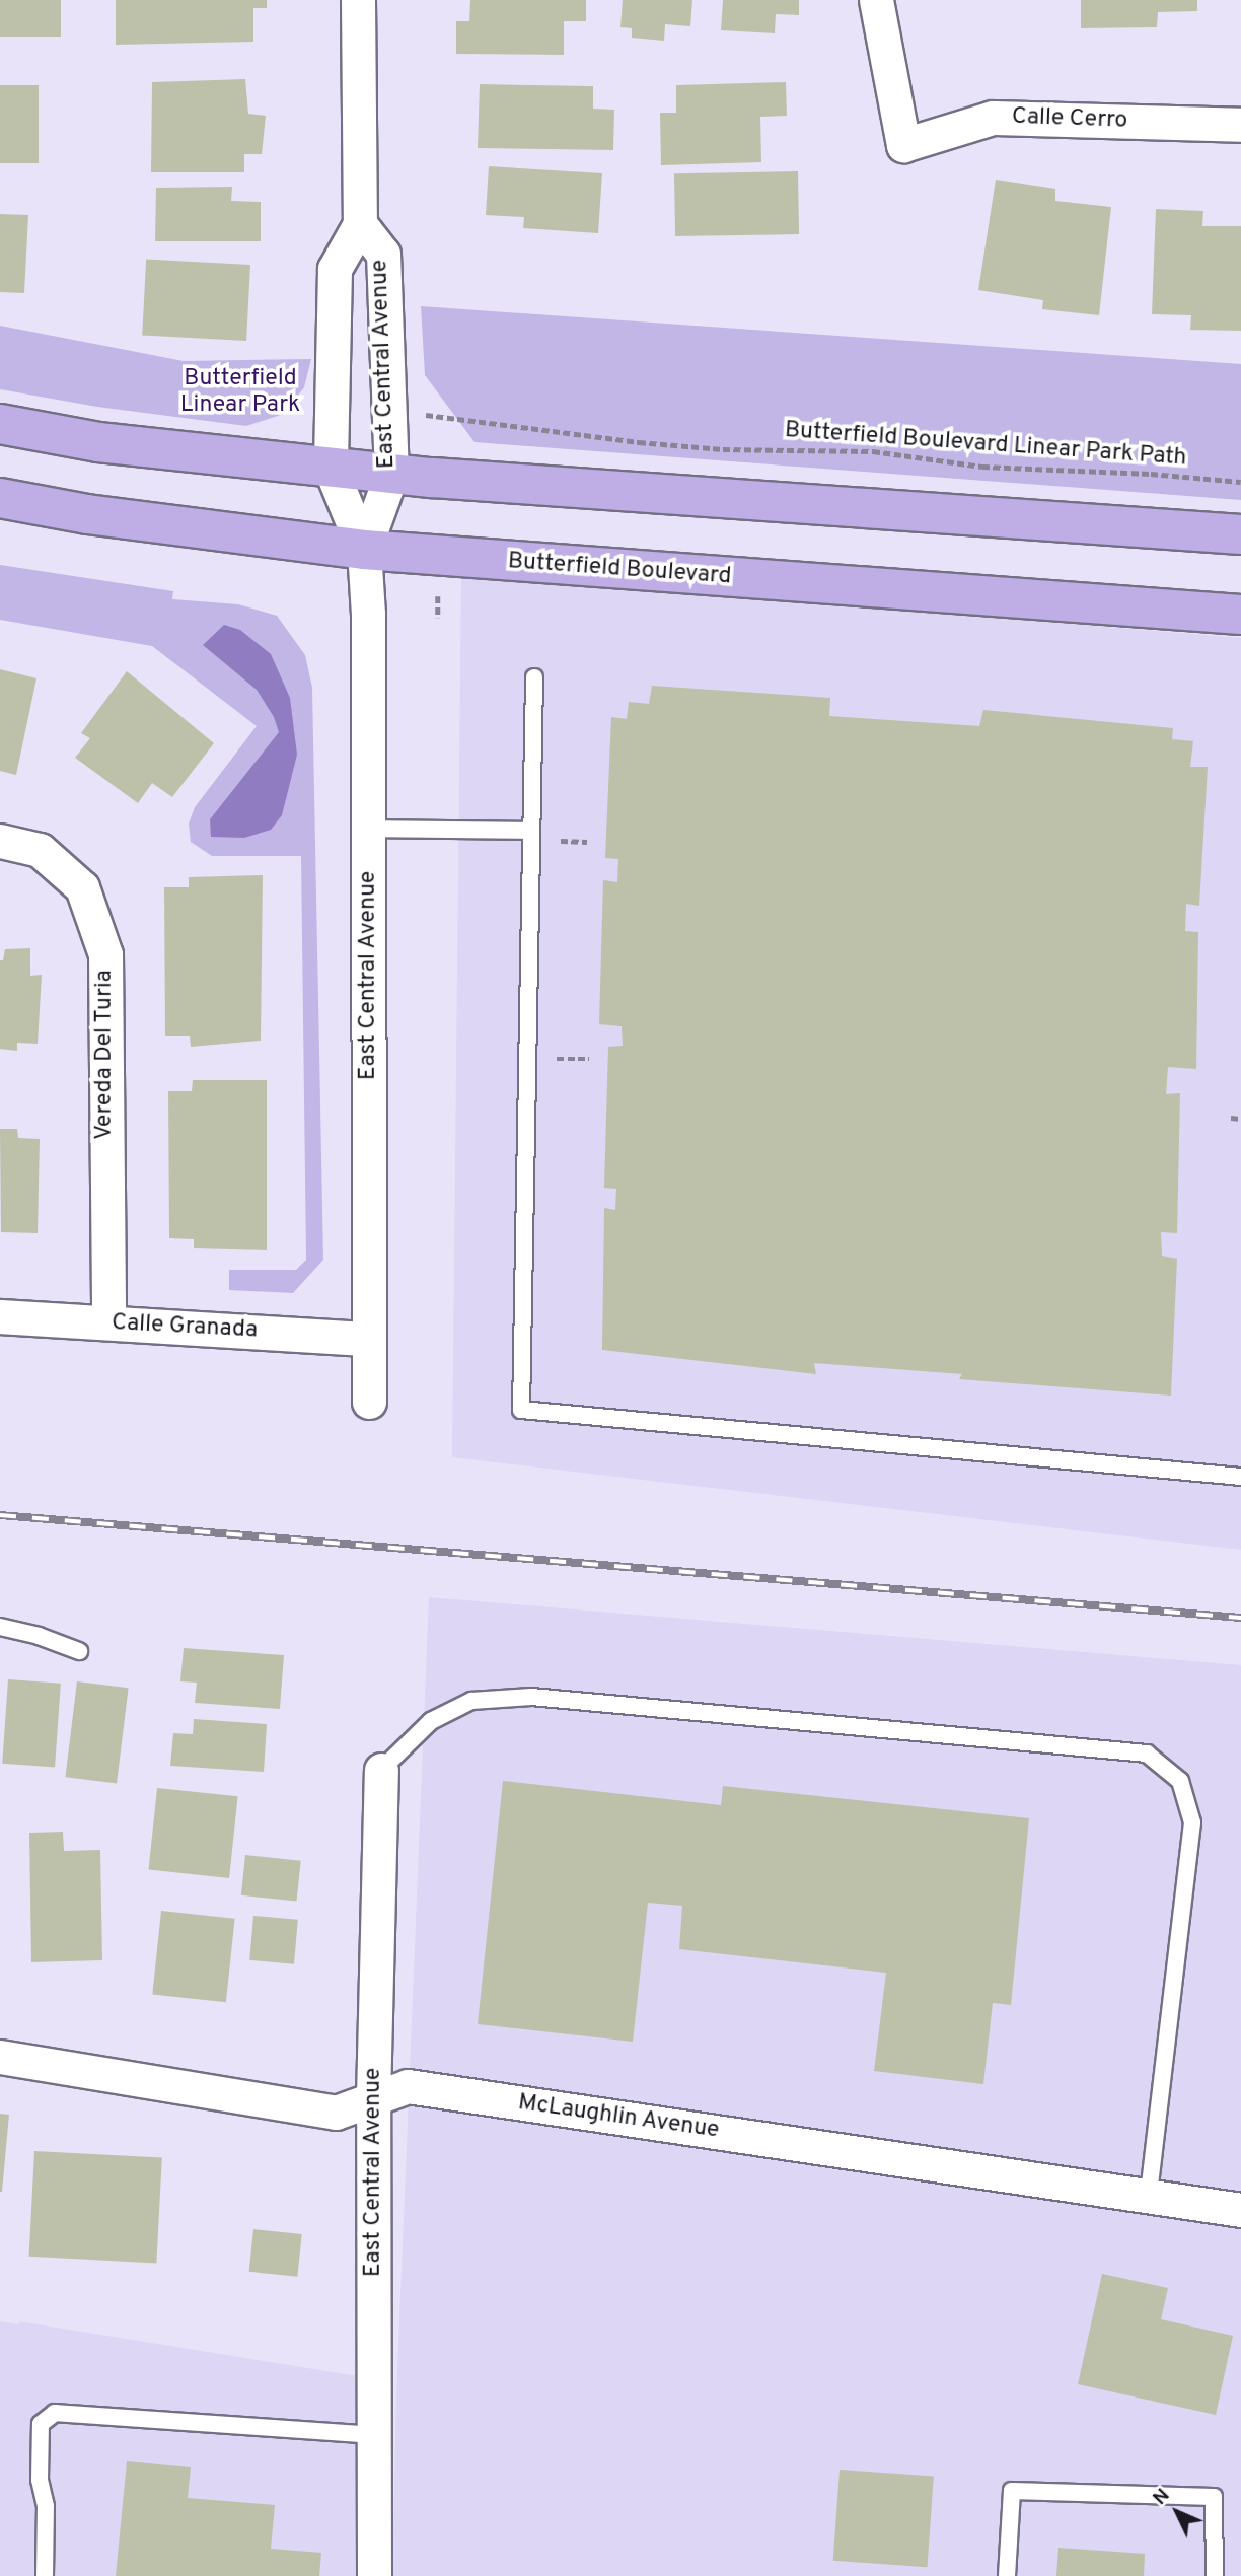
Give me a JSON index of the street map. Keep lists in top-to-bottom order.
{
  "streets": {
    "main road": ["Butterfield Boulevard"],
    "street": [
      "Calle Cerro",
      "East Central Avenue",
      "Vereda Del Turia",
      "Calle Granada",
      "McLaughlin Avenue"
    ],
    "path": ["Butterfield Boulevard Linear Park Path"]
  },
  "crossings": [
    ["East Central Avenue", "Butterfield Boulevard"],
    ["East Central Avenue", "Calle Granada"],
    ["East Central Avenue", "McLaughlin Avenue"],
    ["Vereda Del Turia", "Calle Granada"]
  ],
  "parks": ["Butterfield Linear Park"],
  "north": "top left"
}
